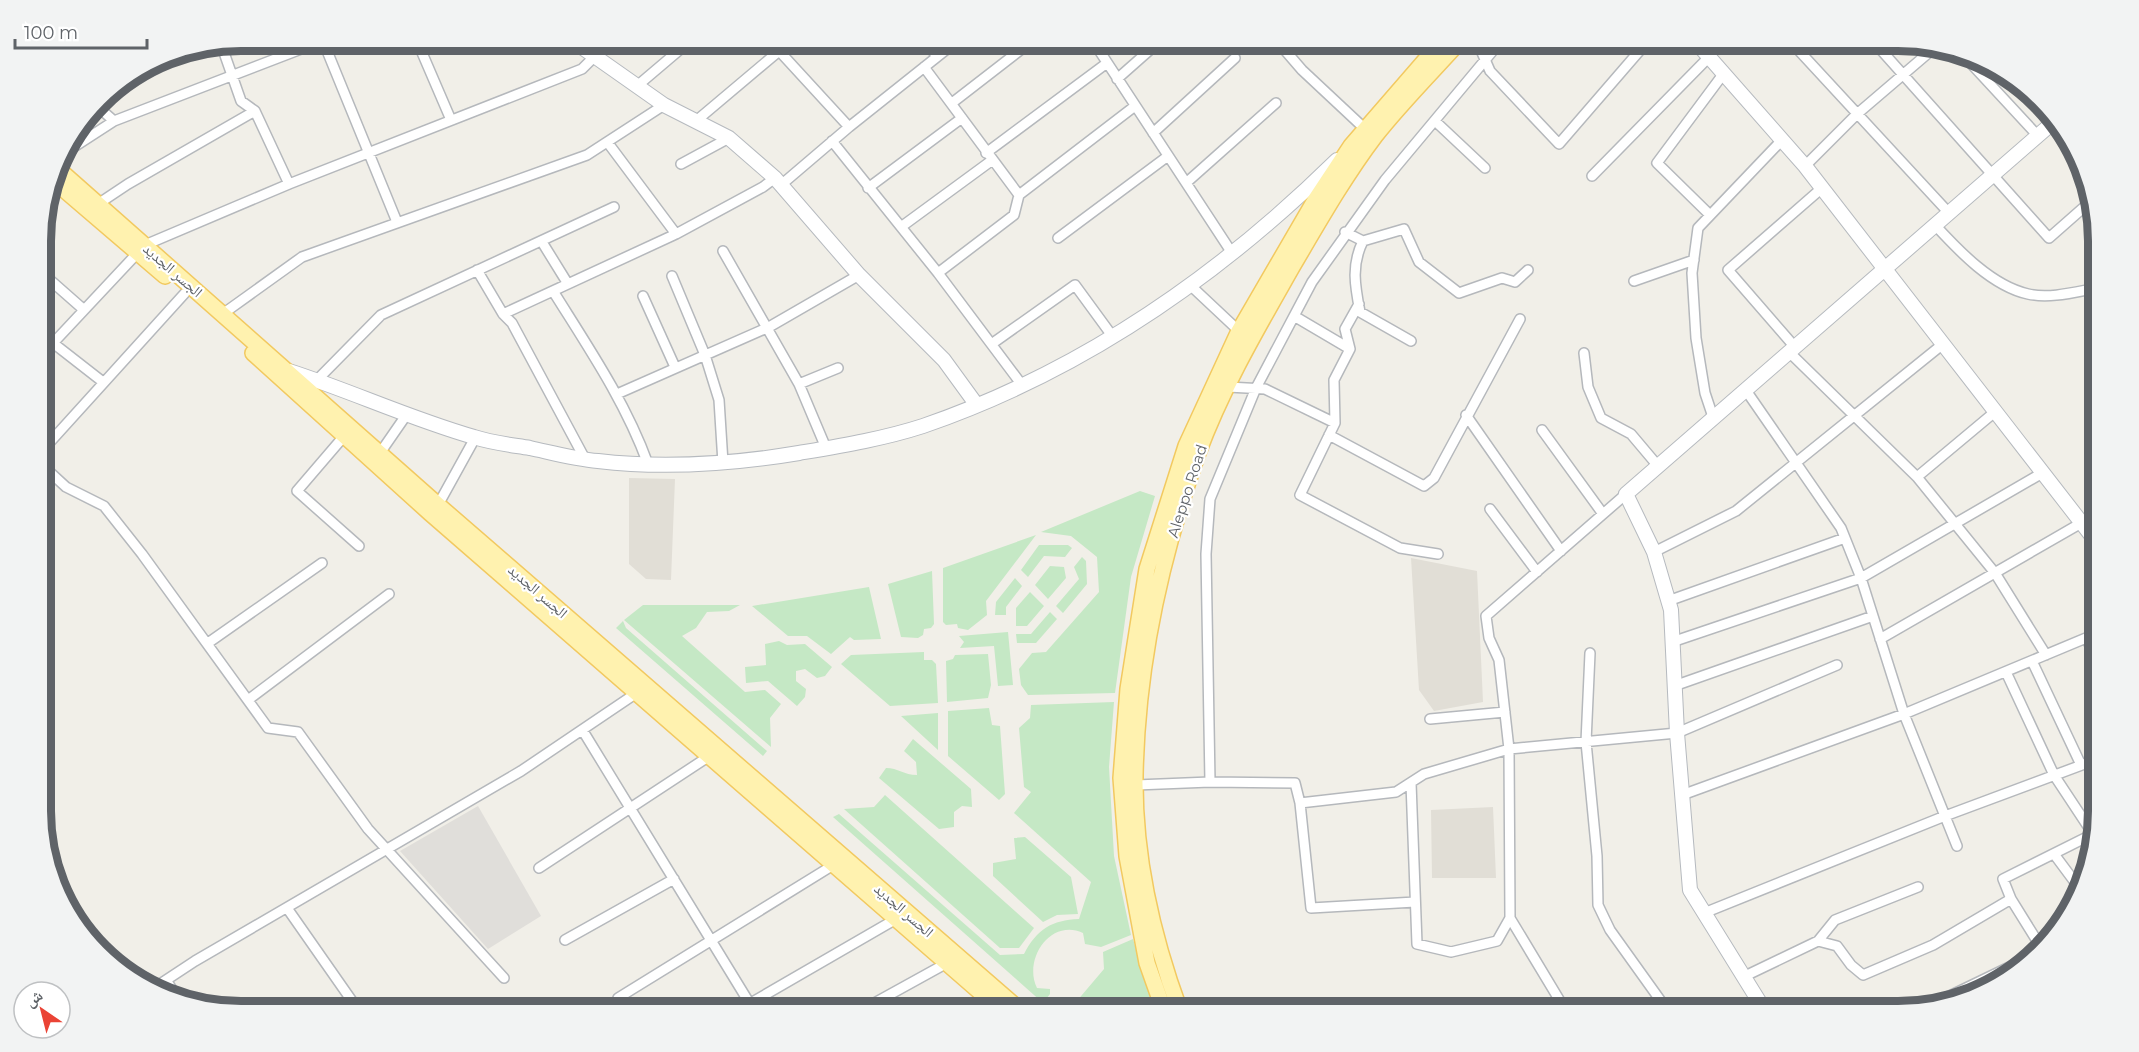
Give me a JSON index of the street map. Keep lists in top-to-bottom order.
{
  "streets": {
    "main road": ["الجسر الجديد", "Aleppo Road"]
  },
  "scale_bar": "100 m",
  "north": "top left"
}
